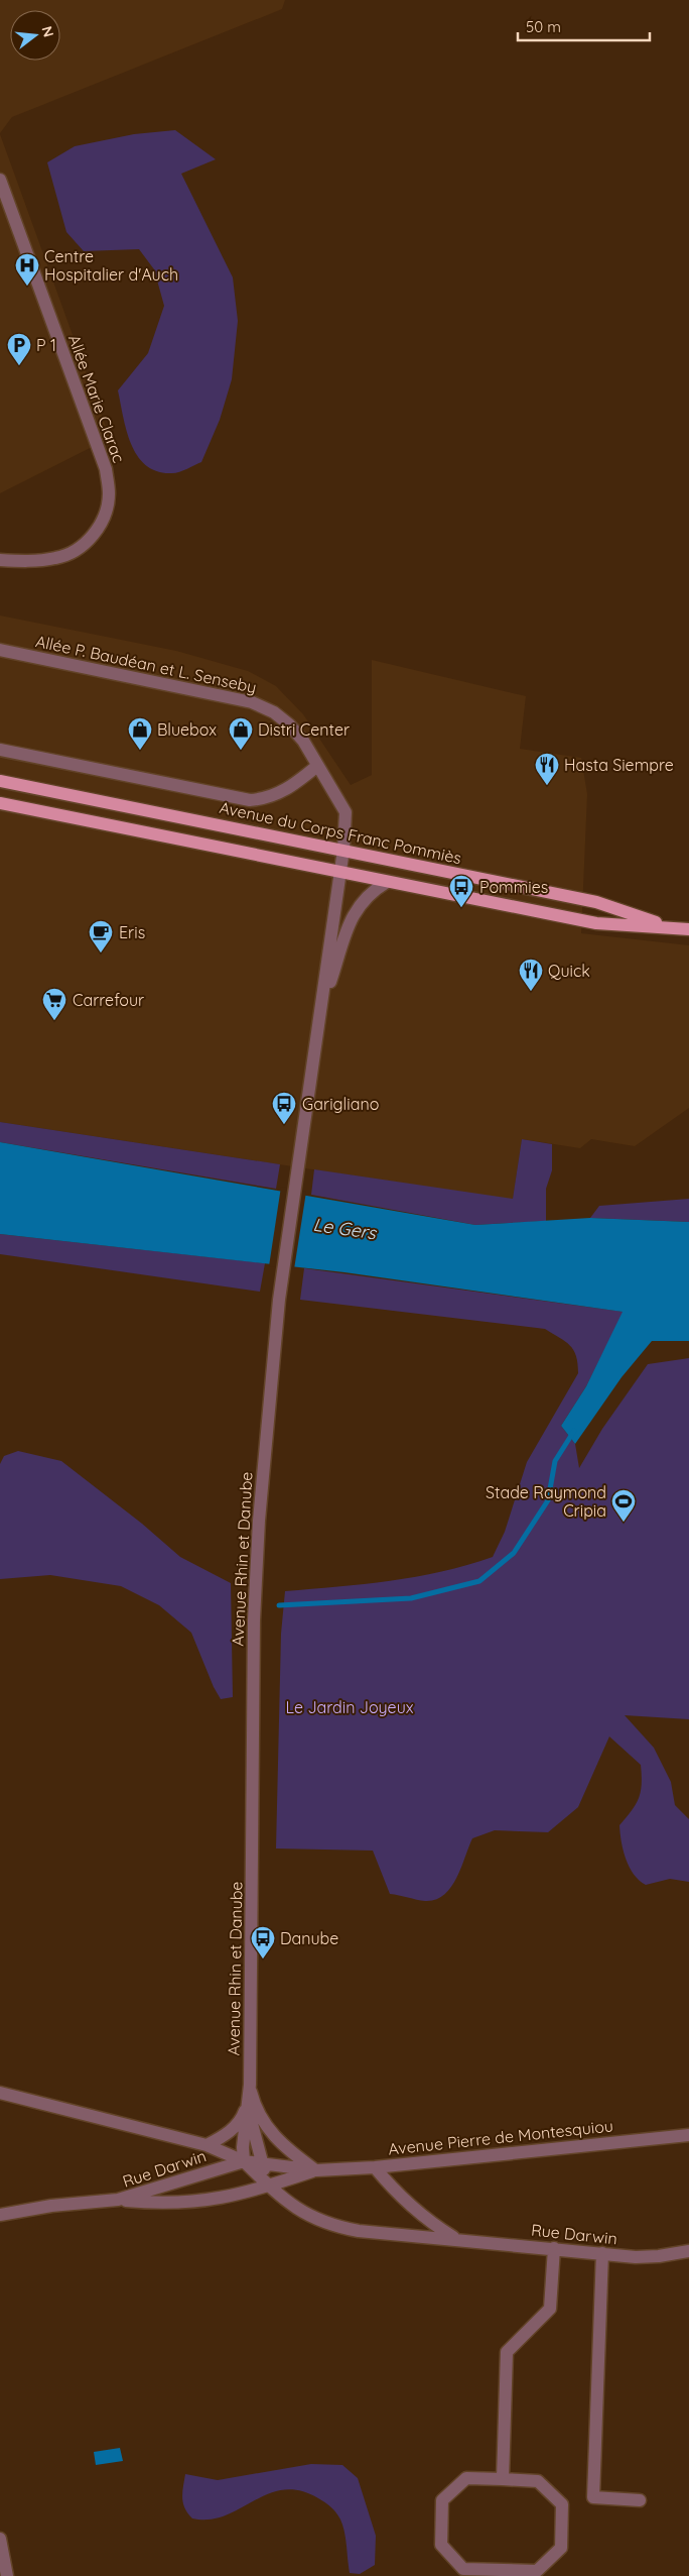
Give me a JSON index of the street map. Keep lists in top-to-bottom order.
{
  "streets": {
    "main road": ["Avenue du Corps Franc Pommiès"],
    "street": [
      "Allée Marie Clarac",
      "Allée P. Baudéan et L. Senseby",
      "Avenue Rhin et Danube",
      "Avenue Pierre de Montesquiou",
      "Rue Darwin"
    ]
  },
  "crossings": [
    ["Allée P. Baudéan et L. Senseby", "Avenue du Corps Franc Pommiès"],
    ["Allée P. Baudéan et L. Senseby", "Avenue Rhin et Danube"],
    ["Avenue du Corps Franc Pommiès", "Avenue Rhin et Danube"],
    ["Avenue Rhin et Danube", "Avenue Pierre de Montesquiou"],
    ["Avenue Rhin et Danube", "Rue Darwin"],
    ["Avenue Pierre de Montesquiou", "Rue Darwin"]
  ],
  "water": ["Le Gers"],
  "parks": ["Le Jardin Joyeux"],
  "places": {
    "hospital": ["Centre Hospitalier d'Auch"],
    "parking": ["P 1"],
    "shop": ["Bluebox", "Distri Center"],
    "restaurant": ["Hasta Siempre", "Quick"],
    "bus stop": ["Pommies", "Garigliano", "Danube"],
    "cafe": ["Eris"],
    "supermarket": ["Carrefour"],
    "sports": ["Stade Raymond Cripia"]
  },
  "scale_bar": "50 m",
  "north": "right"
}
